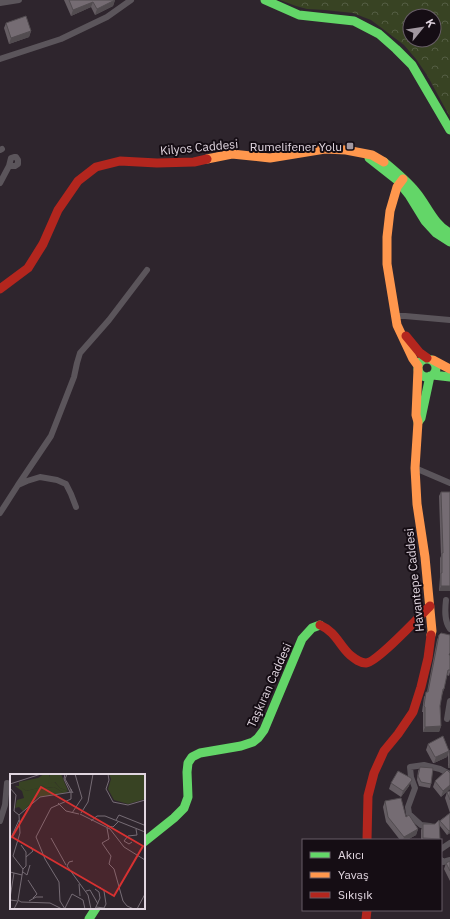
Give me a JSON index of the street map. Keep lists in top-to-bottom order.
{
  "streets": {
    "street": ["Kilyos Caddesi", "Havantepe Caddesi", "Taşkıran Caddesi"]
  },
  "crossings": [
    ["Havantepe Caddesi", "Taşkıran Caddesi"]
  ],
  "places": {
    "transit": ["Rumelifener Yolu"]
  },
  "legend": ["Akıcı", "Yavaş", "Sıkışık"],
  "north": "top right"
}
